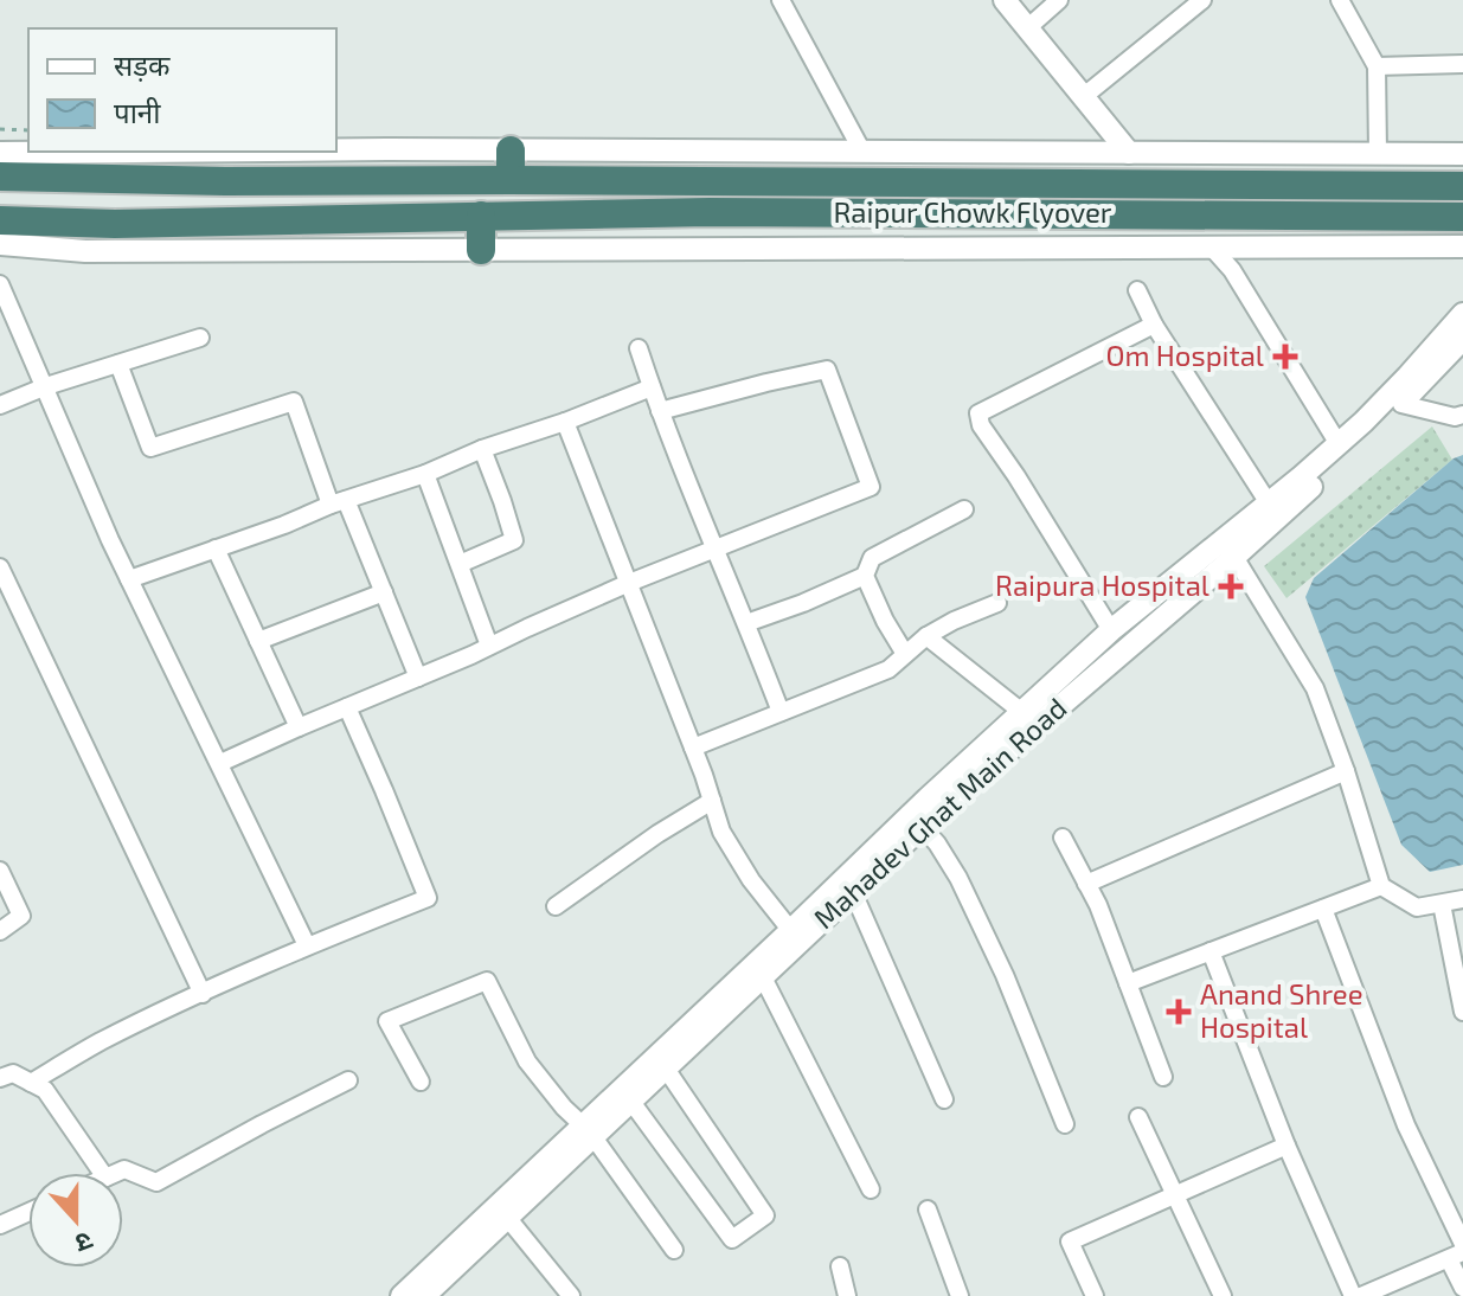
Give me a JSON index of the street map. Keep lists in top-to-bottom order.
{
  "streets": {
    "highway": ["Raipur Chowk Flyover"],
    "street": ["Mahadev Ghat Main Road"]
  },
  "places": {
    "health": ["Om Hospital", "Raipura Hospital", "Anand Shree Hospital"]
  },
  "legend": ["सड़क", "पानी"],
  "north": "bottom"
}
